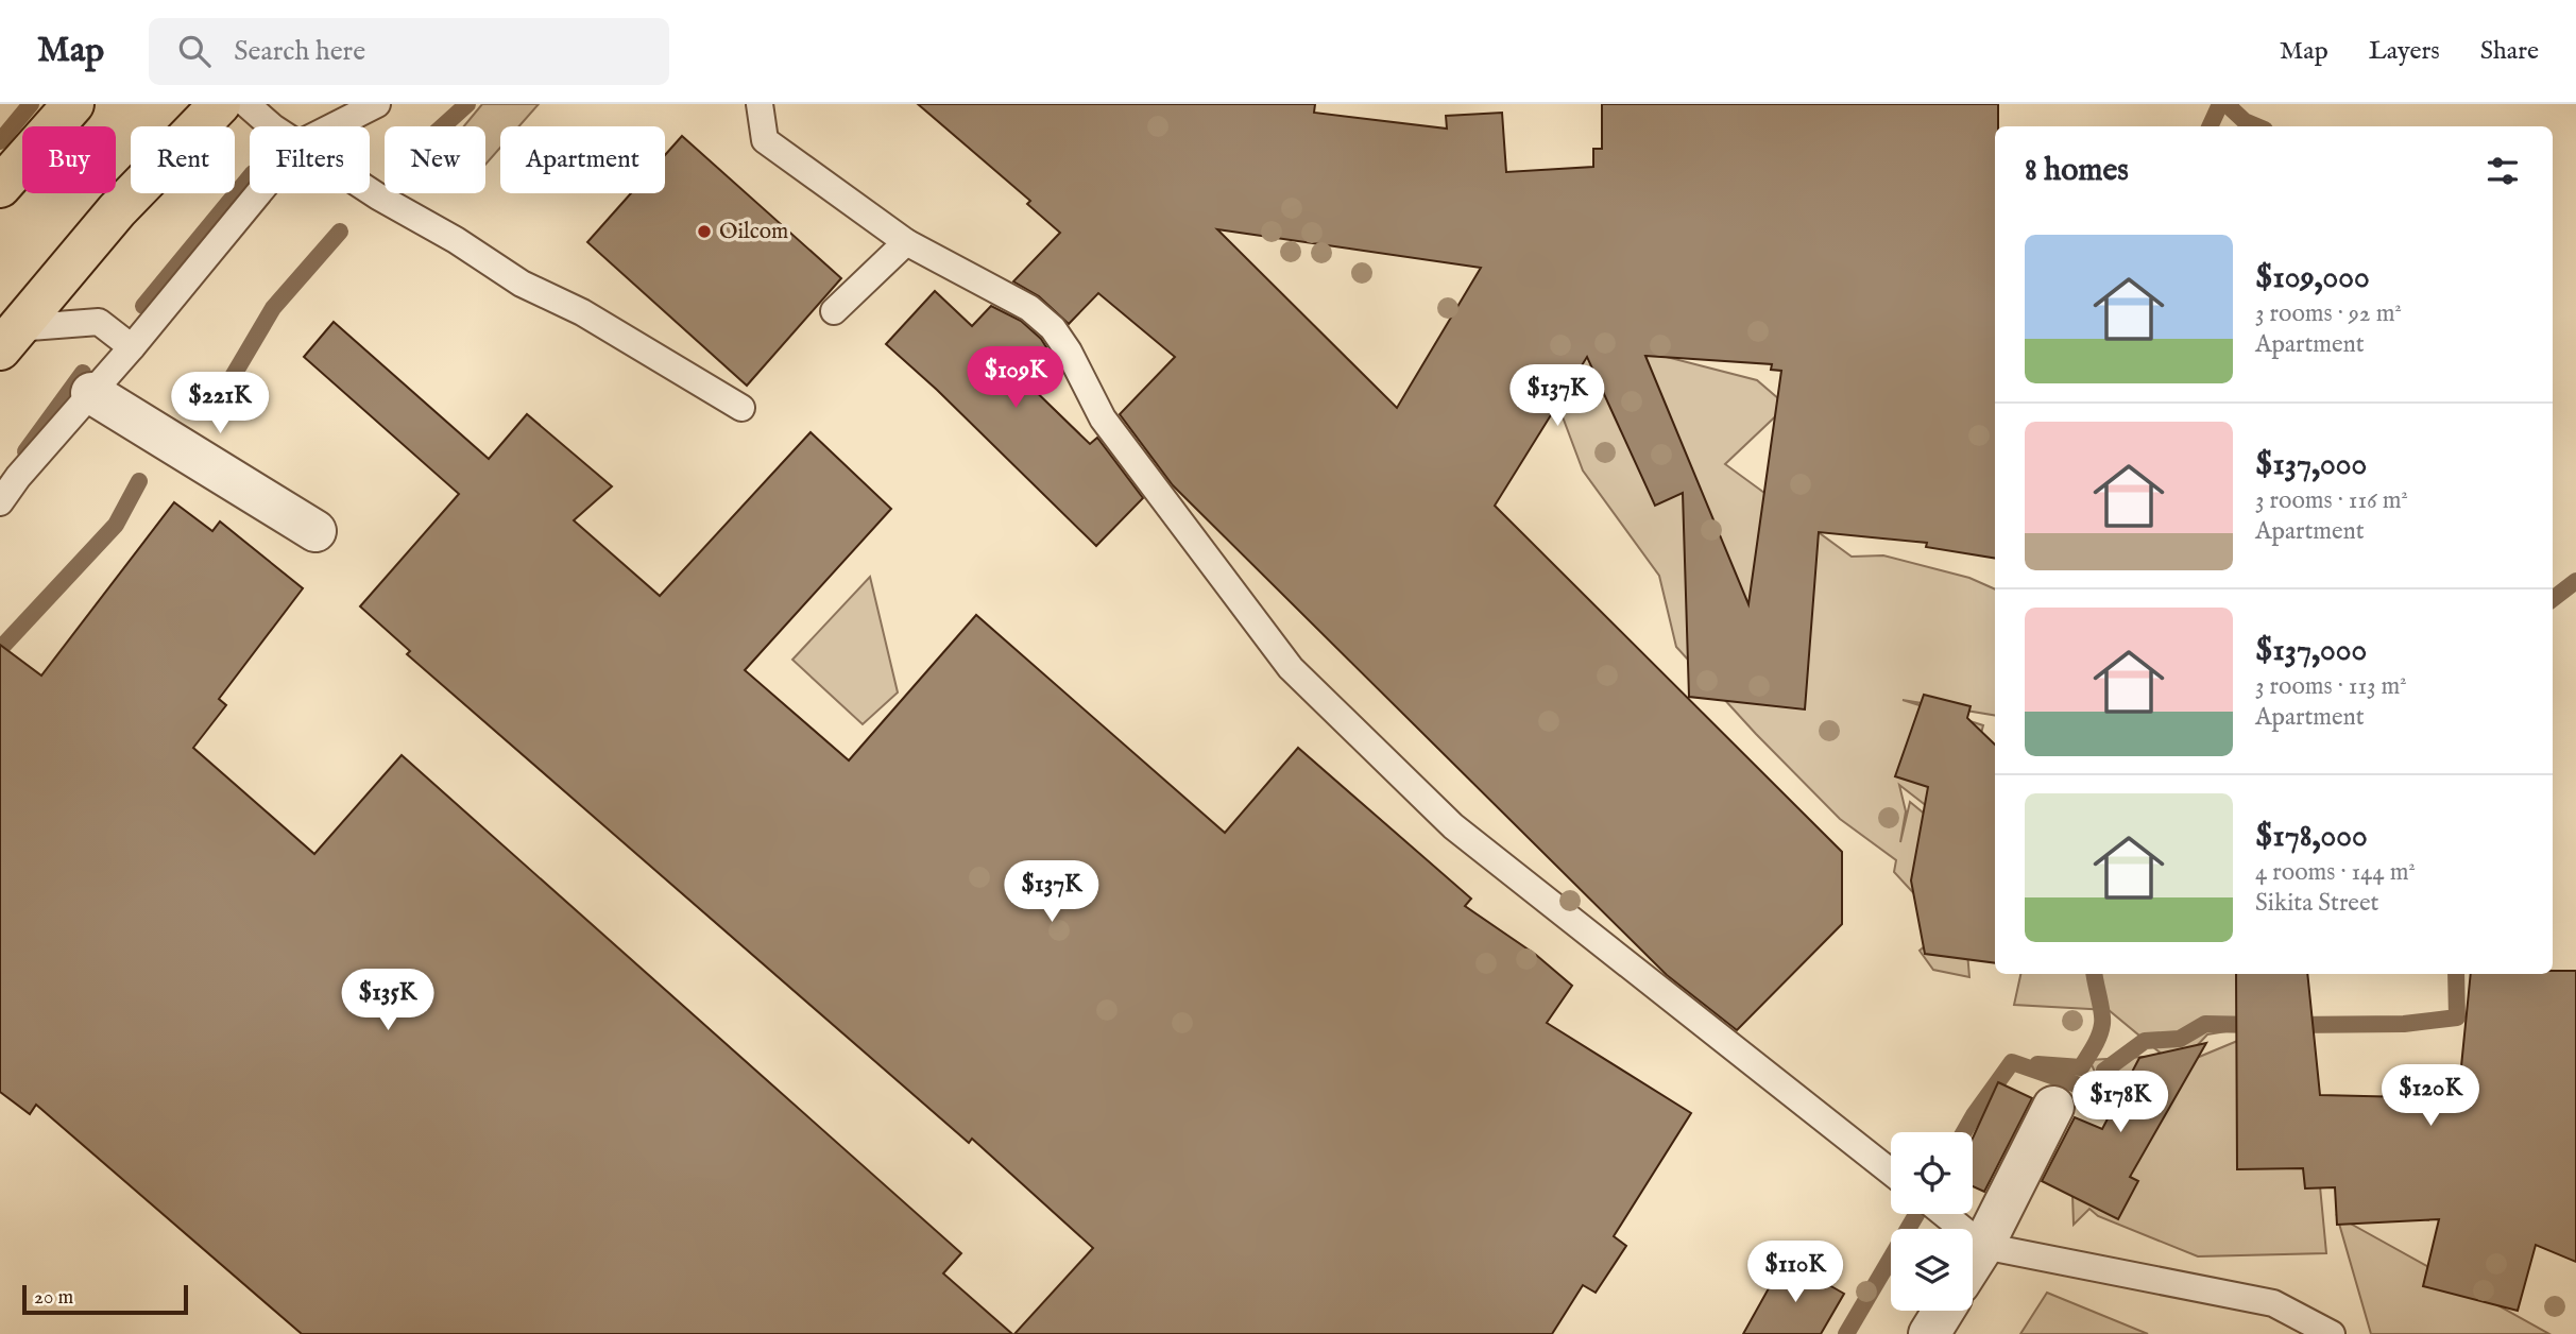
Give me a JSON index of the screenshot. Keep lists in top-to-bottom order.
{
  "places": ["Oilcom"],
  "scale_bar": "20 m",
  "page": {
    "header": "Map",
    "search": "Search here",
    "nav": ["Map", "Layers", "Share"],
    "chip": [
      "Buy",
      "Rent",
      "Filters",
      "New",
      "Apartment"
    ],
    "heading": "8 homes",
    "list": [
      {
        "name": "$109,000",
        "note": "3 rooms · 92 m² · Apartment"
      },
      {
        "name": "$137,000",
        "note": "3 rooms · 116 m² · Apartment"
      },
      {
        "name": "$137,000",
        "note": "3 rooms · 113 m² · Apartment"
      },
      {
        "name": "$178,000",
        "note": "4 rooms · 144 m² · Sikita Street"
      }
    ],
    "price": [
      "$109K",
      "$137K",
      "$221K",
      "$137K",
      "$135K",
      "$120K",
      "$178K",
      "$110K"
    ],
    "scale": "20 m"
  }
}
